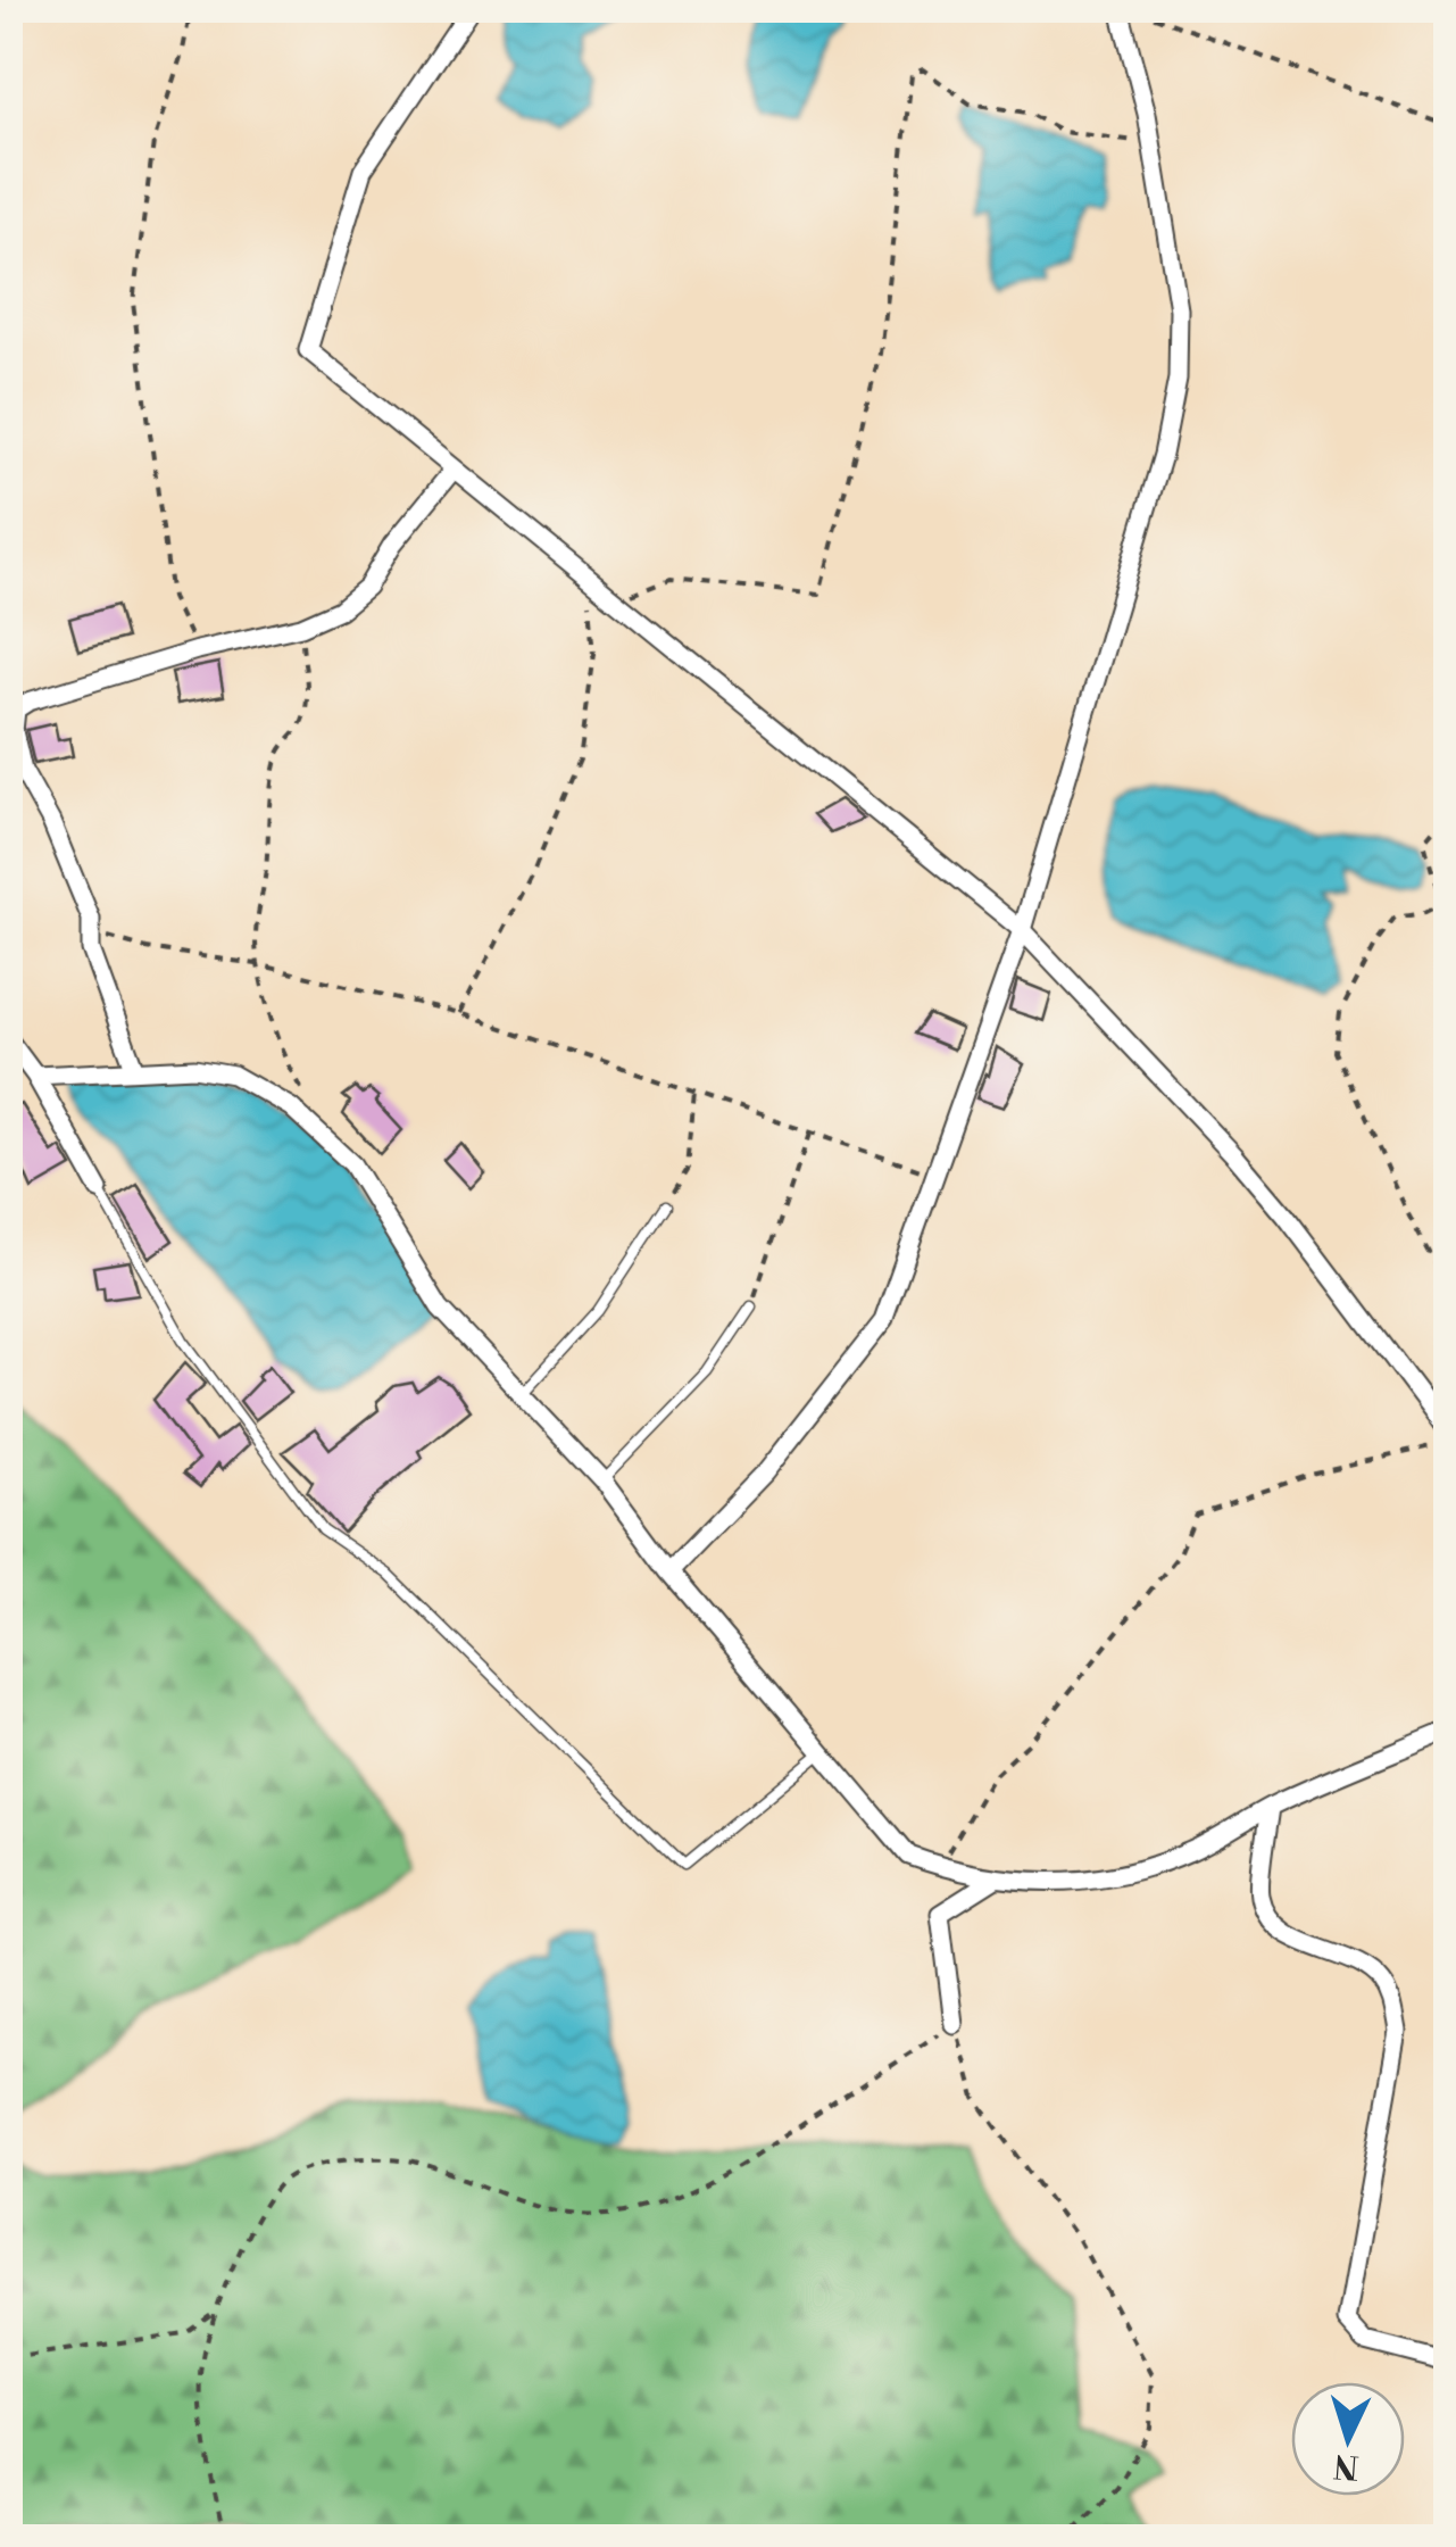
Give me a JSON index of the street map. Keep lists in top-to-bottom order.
{
  "north": "bottom"
}
